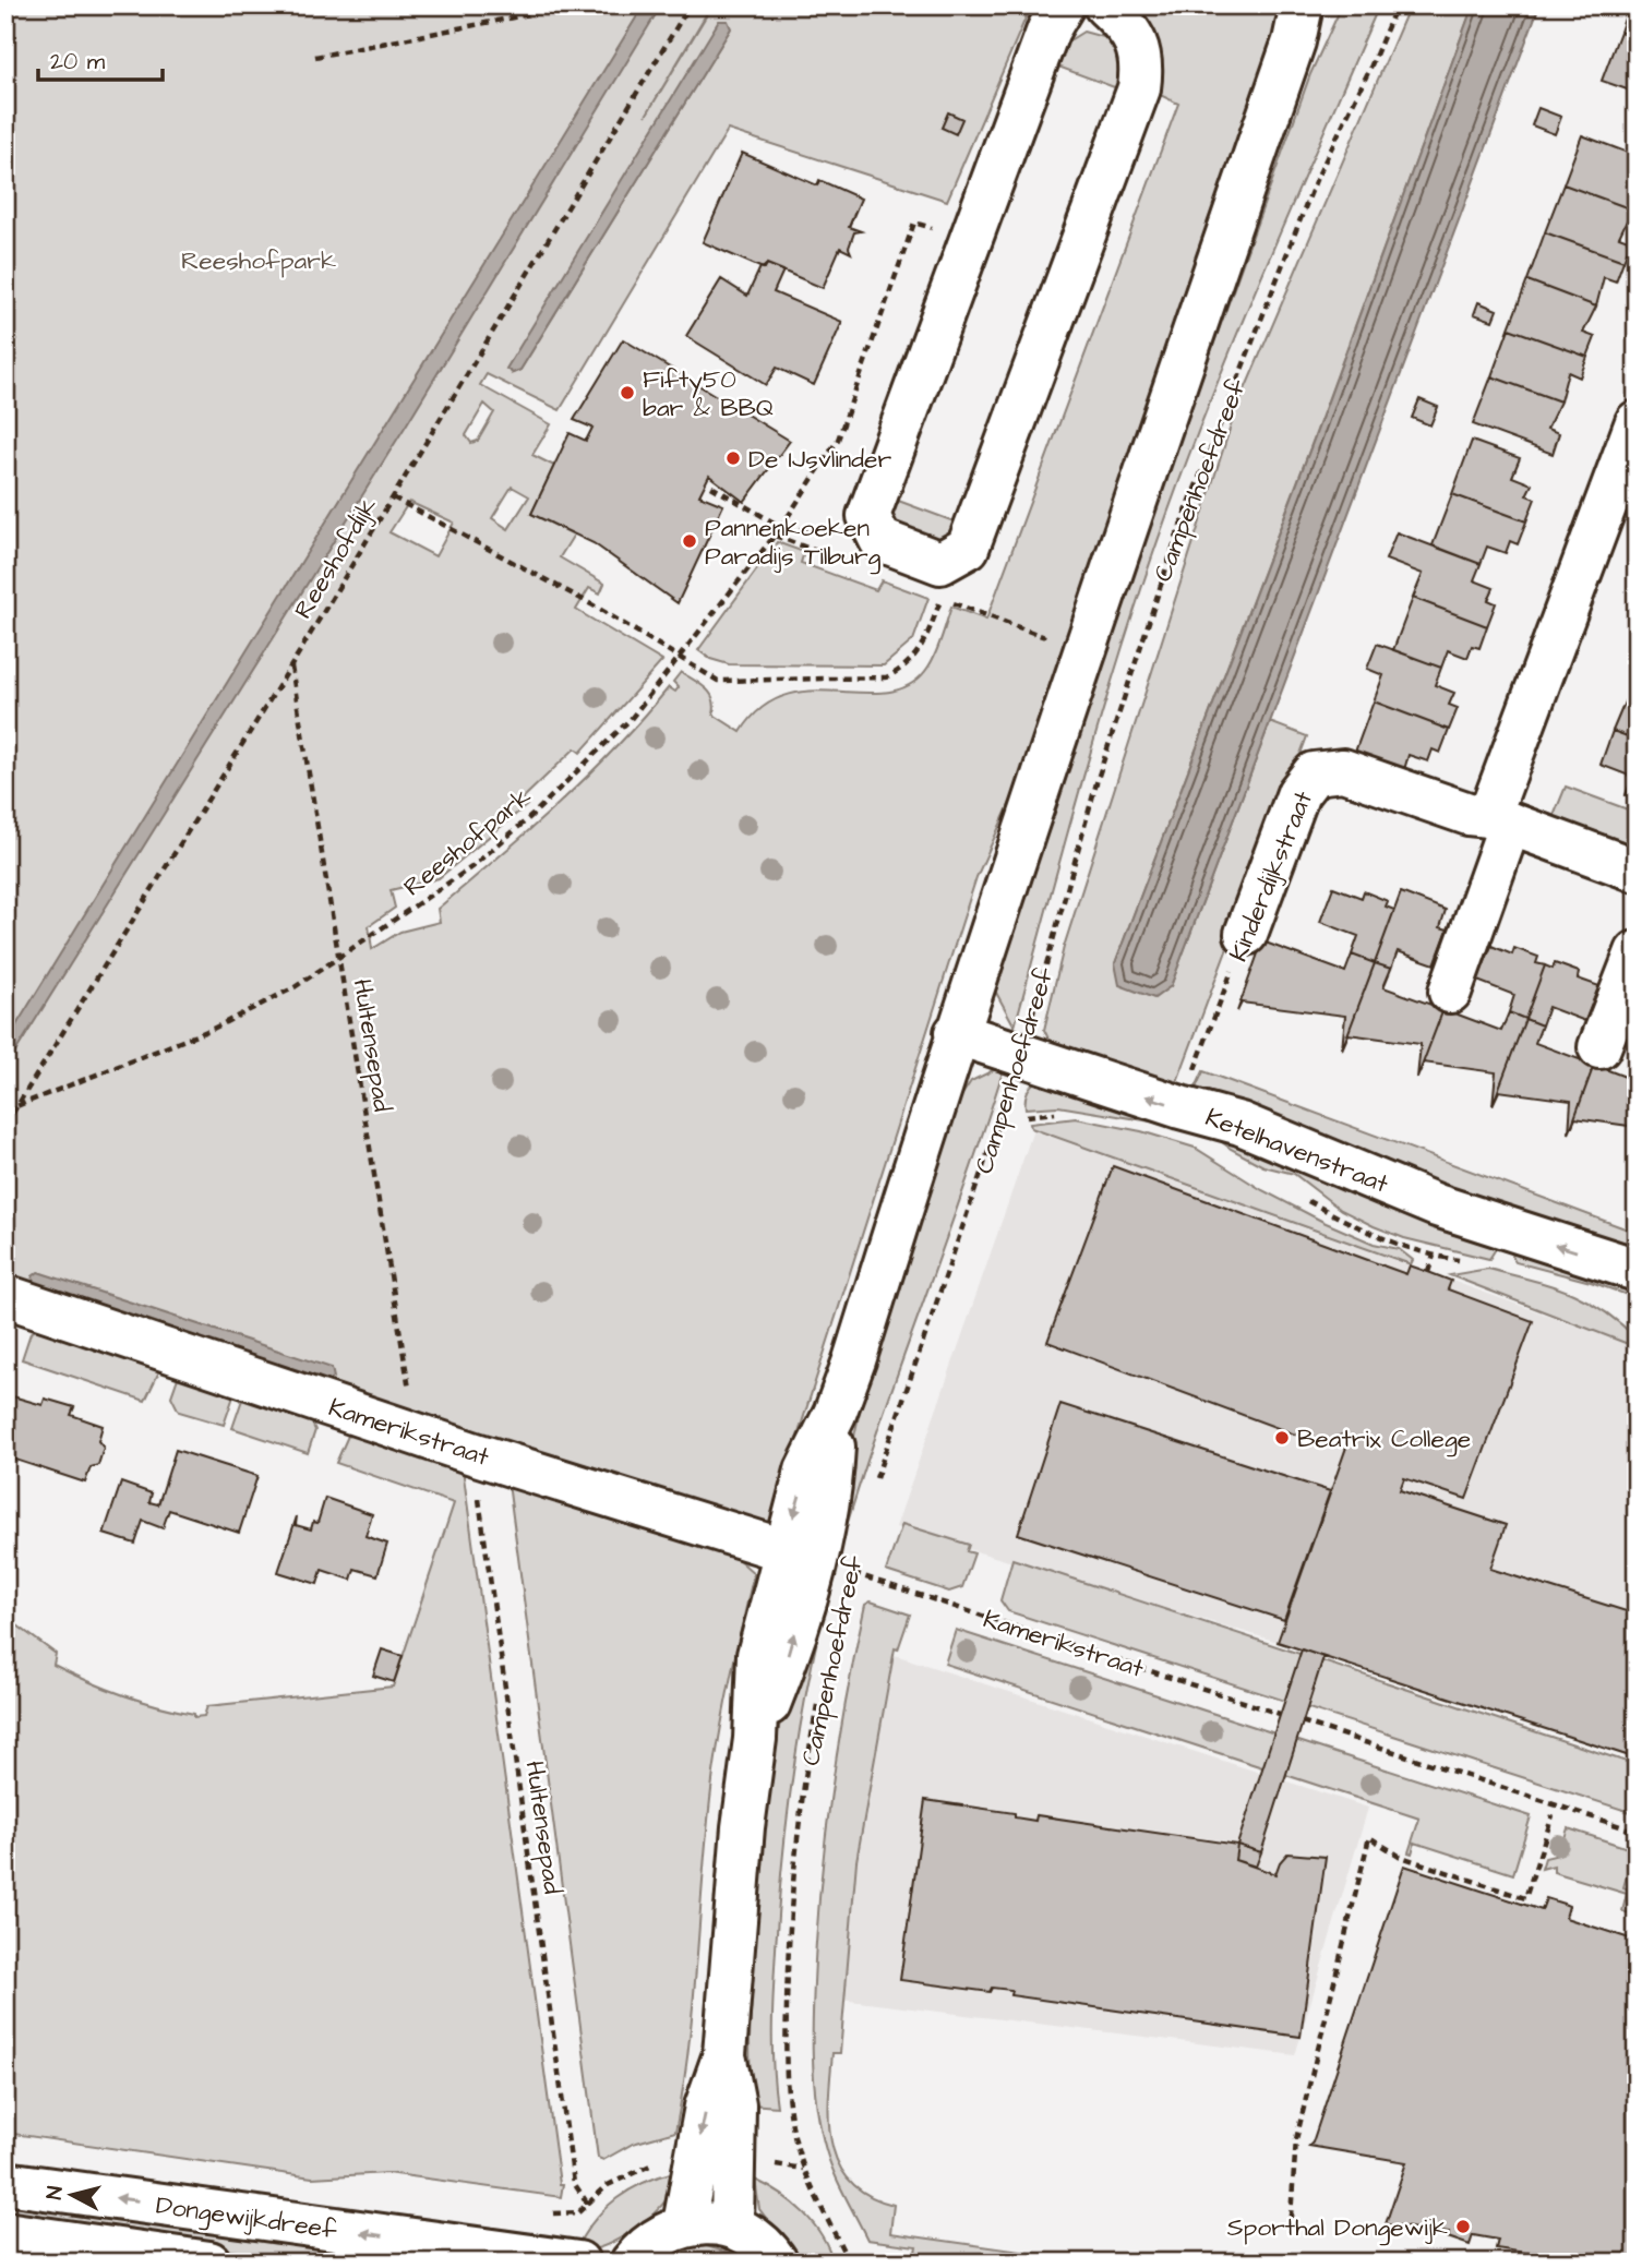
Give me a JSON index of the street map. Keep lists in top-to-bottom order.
{
  "streets": {
    "street": [
      "Campenhoefdreef",
      "Kinderdijkstraat",
      "Ketelhavenstraat",
      "Kamerikstraat",
      "Dongewijkdreef"
    ],
    "path": ["Reeshofdijk", "Reeshofpark", "Hultensepad"]
  },
  "crossings": [
    ["Campenhoefdreef", "Ketelhavenstraat"],
    ["Campenhoefdreef", "Kamerikstraat"],
    ["Reeshofdijk", "Reeshofpark"],
    ["Reeshofdijk", "Hultensepad"],
    ["Reeshofpark", "Hultensepad"],
    ["Kinderdijkstraat", "Ketelhavenstraat"],
    ["Hultensepad", "Kamerikstraat"]
  ],
  "one_way": ["Ketelhavenstraat"],
  "parks": ["Reeshofpark"],
  "places": [
    "Fifty50 bar & BBQ",
    "De IJsvlinder",
    "Pannenkoeken Paradijs Tilburg",
    "Beatrix College",
    "Sporthal Dongewijk"
  ],
  "scale_bar": "20 m",
  "north": "left"
}
